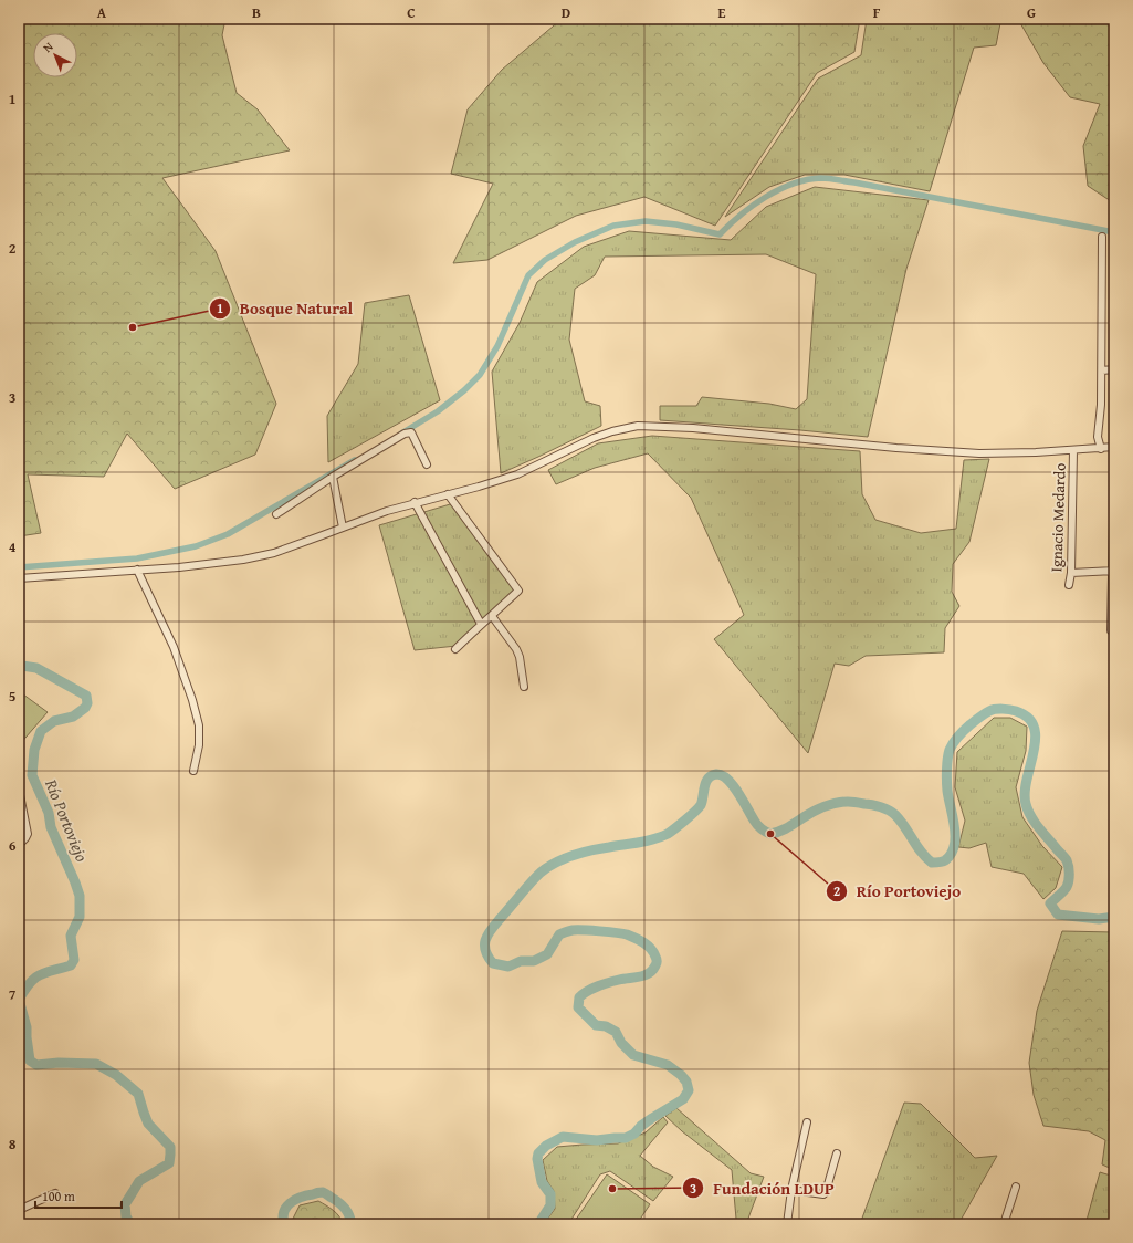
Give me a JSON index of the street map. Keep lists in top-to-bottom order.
{
  "streets": {
    "street": ["Ignacio Medardo"]
  },
  "water": ["Río Portoviejo"],
  "places": ["Bosque Natural", "Río Portoviejo", "Fundación LDUP"],
  "scale_bar": "100 m",
  "north": "top left",
  "grid": {
    "columns": [
      "A",
      "B",
      "C",
      "D",
      "E",
      "F",
      "G"
    ],
    "rows": [
      "1",
      "2",
      "3",
      "4",
      "5",
      "6",
      "7",
      "8"
    ]
  }
}
